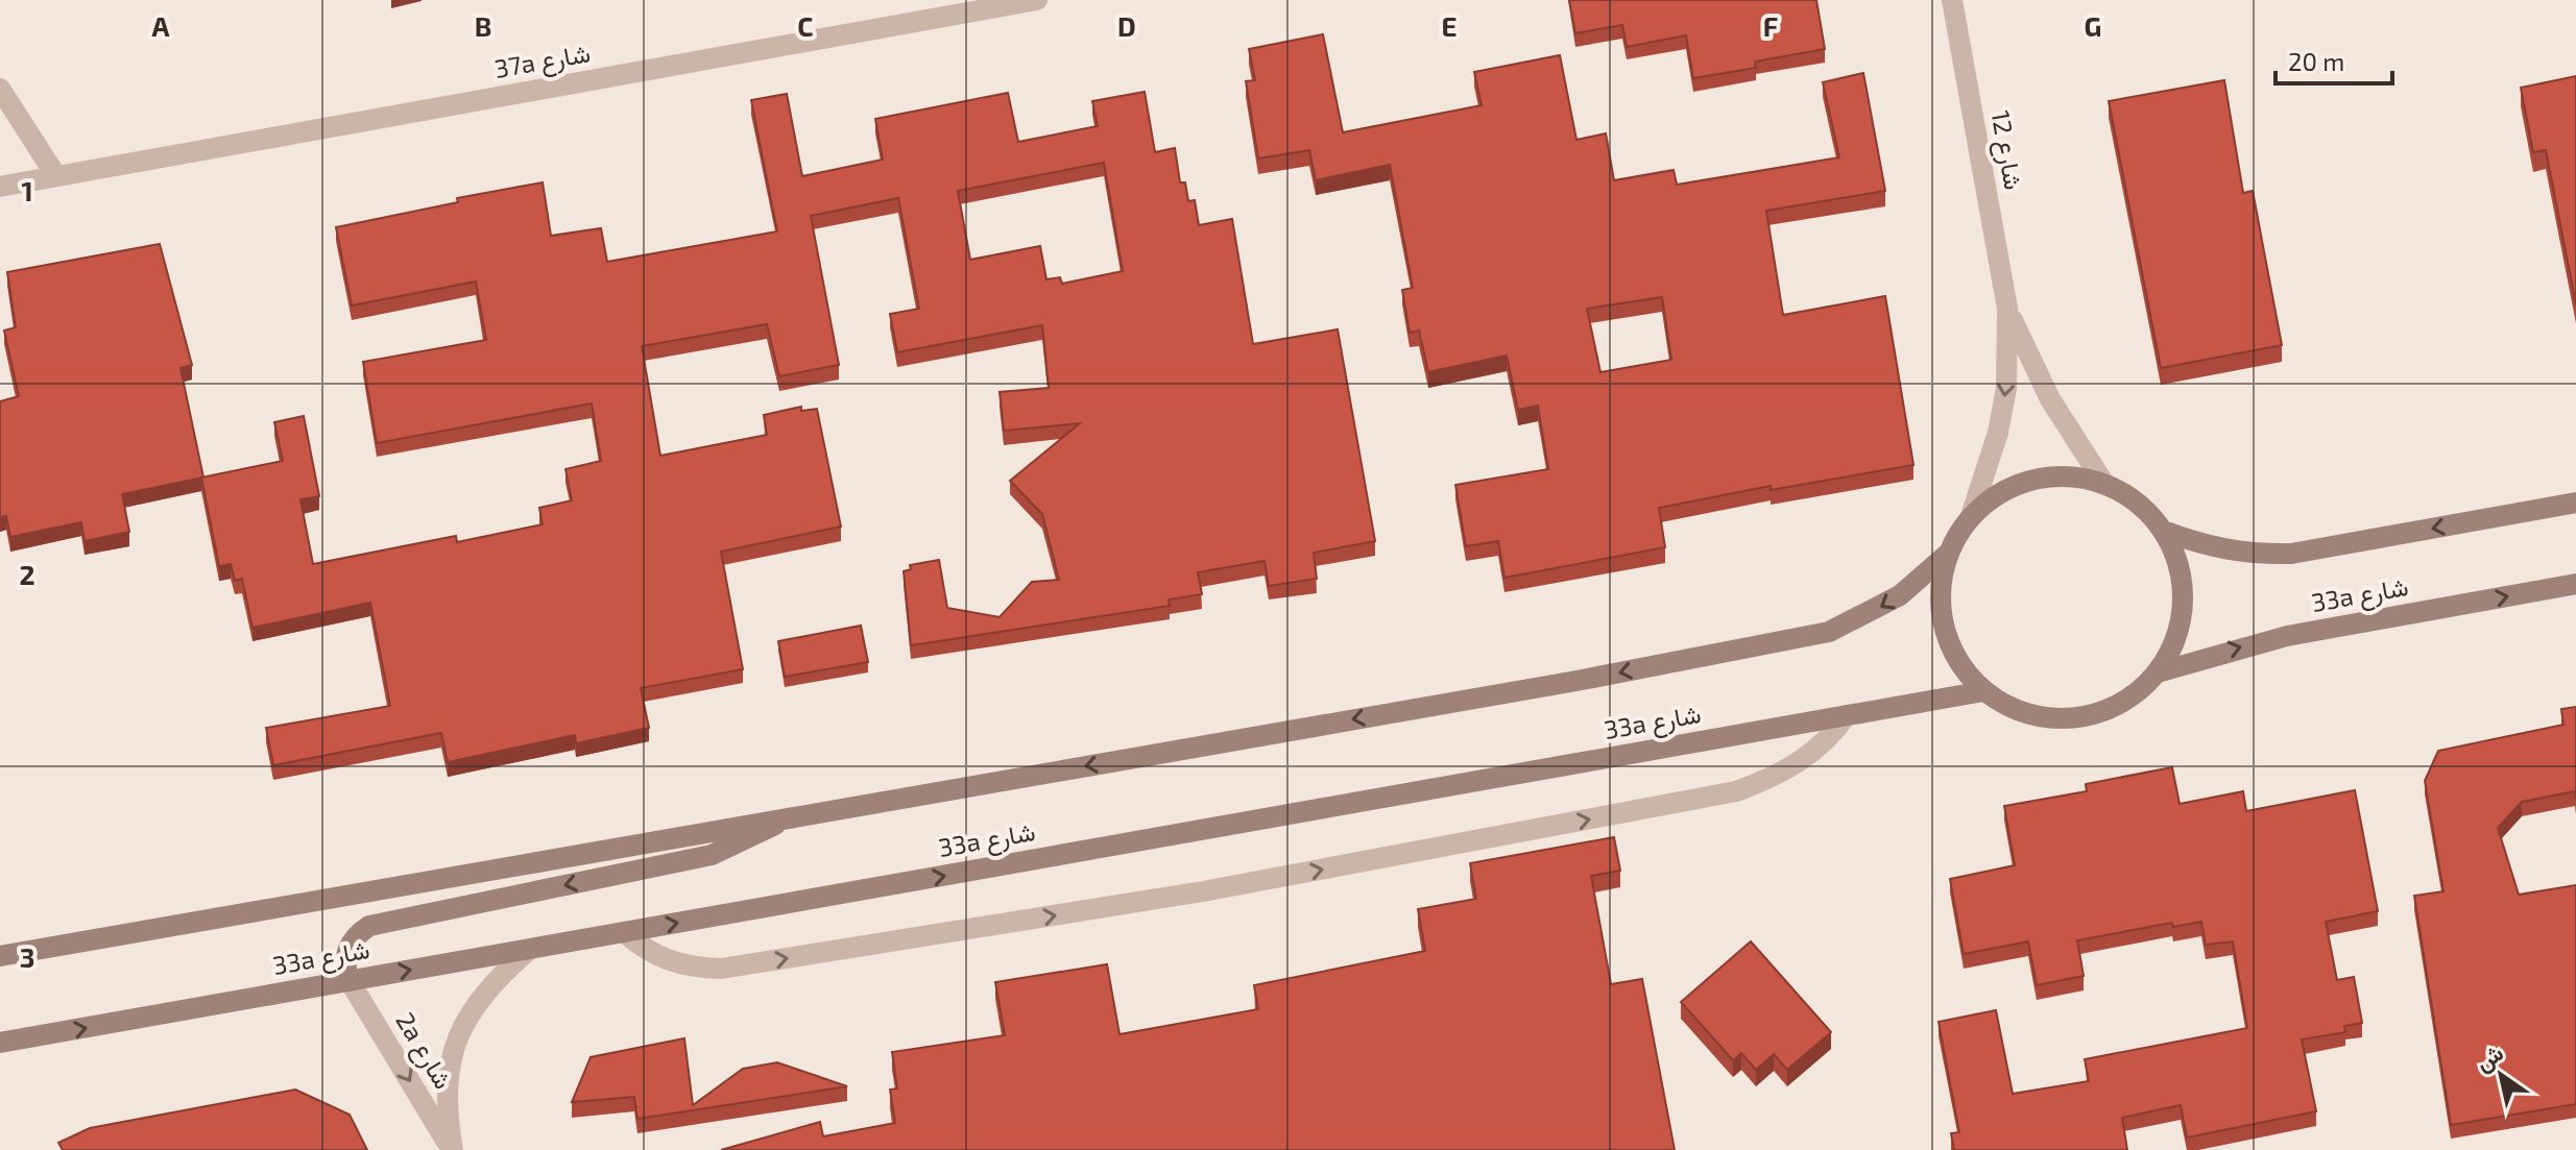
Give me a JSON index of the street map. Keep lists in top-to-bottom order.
{
  "streets": {
    "street": [
      "37a شارع",
      "شارع 12",
      "33a شارع",
      "2a شارع"
    ]
  },
  "crossings": [
    ["شارع 12", "33a شارع"],
    ["33a شارع", "2a شارع"]
  ],
  "one_way": ["2a شارع"],
  "scale_bar": "20 m",
  "north": "top left",
  "grid": {
    "columns": [
      "A",
      "B",
      "C",
      "D",
      "E",
      "F",
      "G"
    ],
    "rows": ["1", "2", "3"]
  }
}
